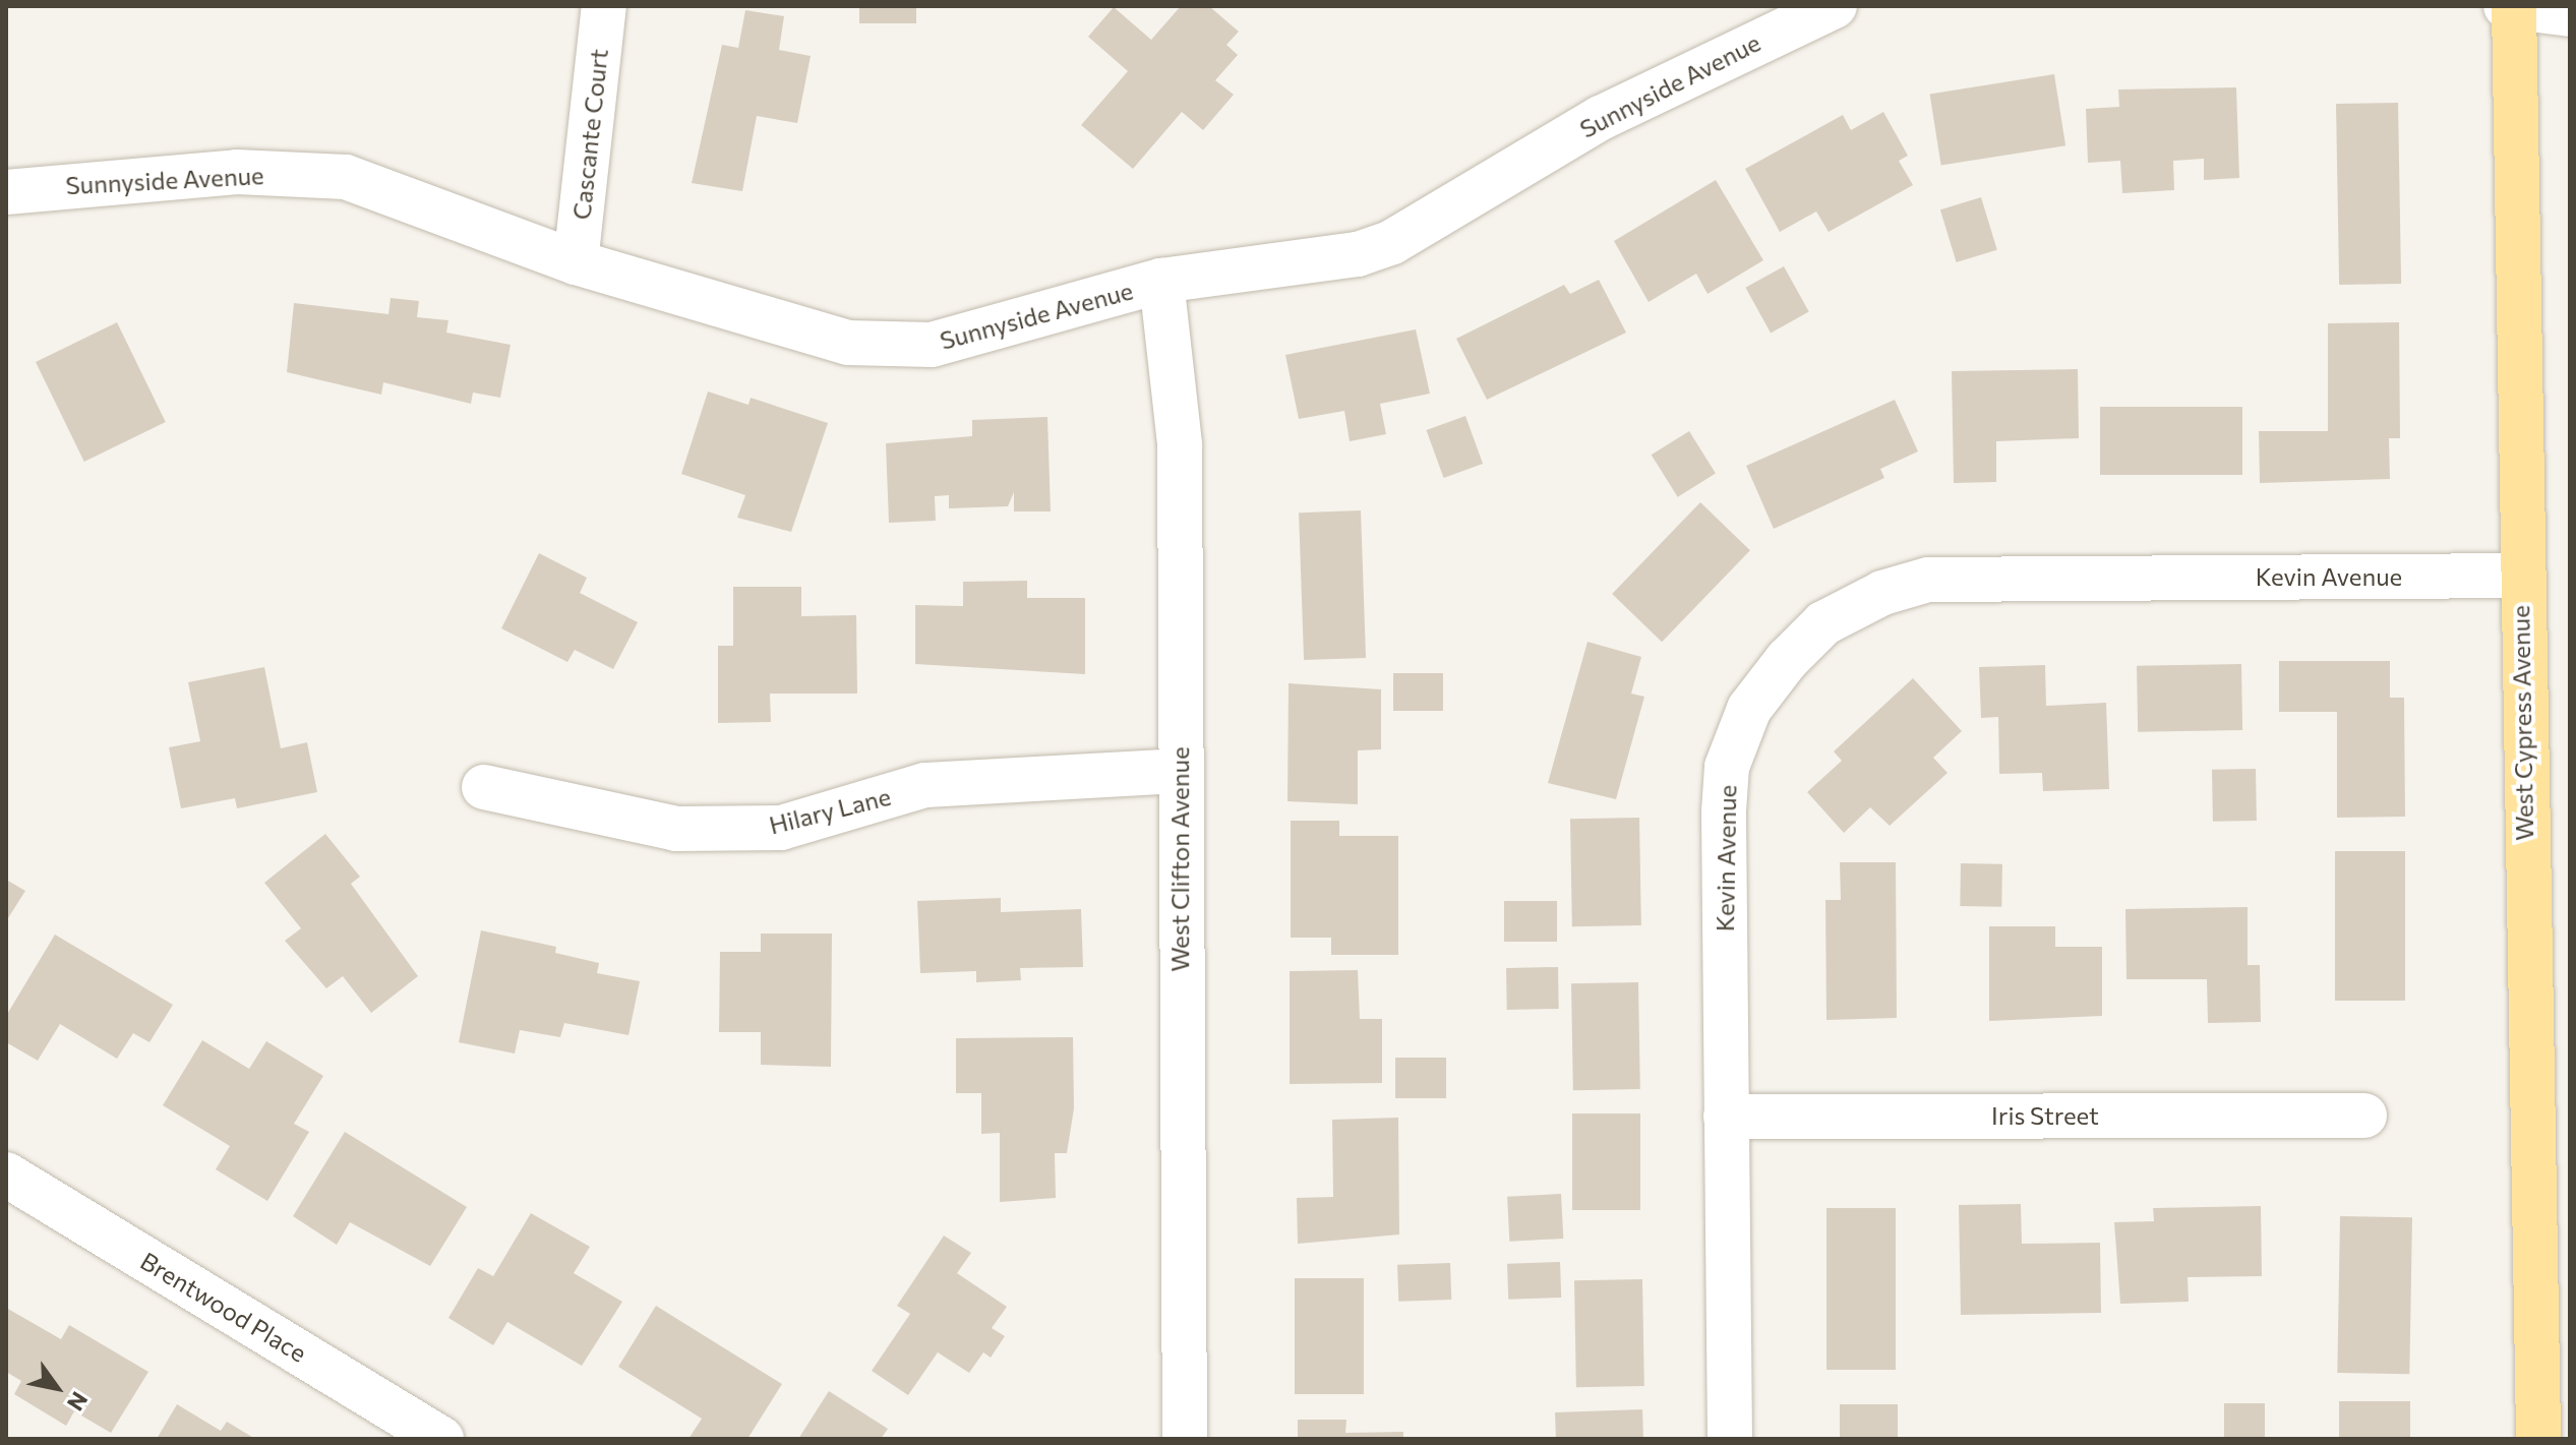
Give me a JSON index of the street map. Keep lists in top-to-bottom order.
{
  "streets": {
    "main road": ["West Cypress Avenue"],
    "street": [
      "Sunnyside Avenue",
      "Cascante Court",
      "Kevin Avenue",
      "Hilary Lane",
      "West Clifton Avenue",
      "Iris Street",
      "Brentwood Place"
    ]
  },
  "crossings": [
    ["Sunnyside Avenue", "Cascante Court"],
    ["Sunnyside Avenue", "West Clifton Avenue"],
    ["Kevin Avenue", "West Cypress Avenue"],
    ["Kevin Avenue", "Iris Street"],
    ["Hilary Lane", "West Clifton Avenue"]
  ],
  "north": "bottom right"
}
